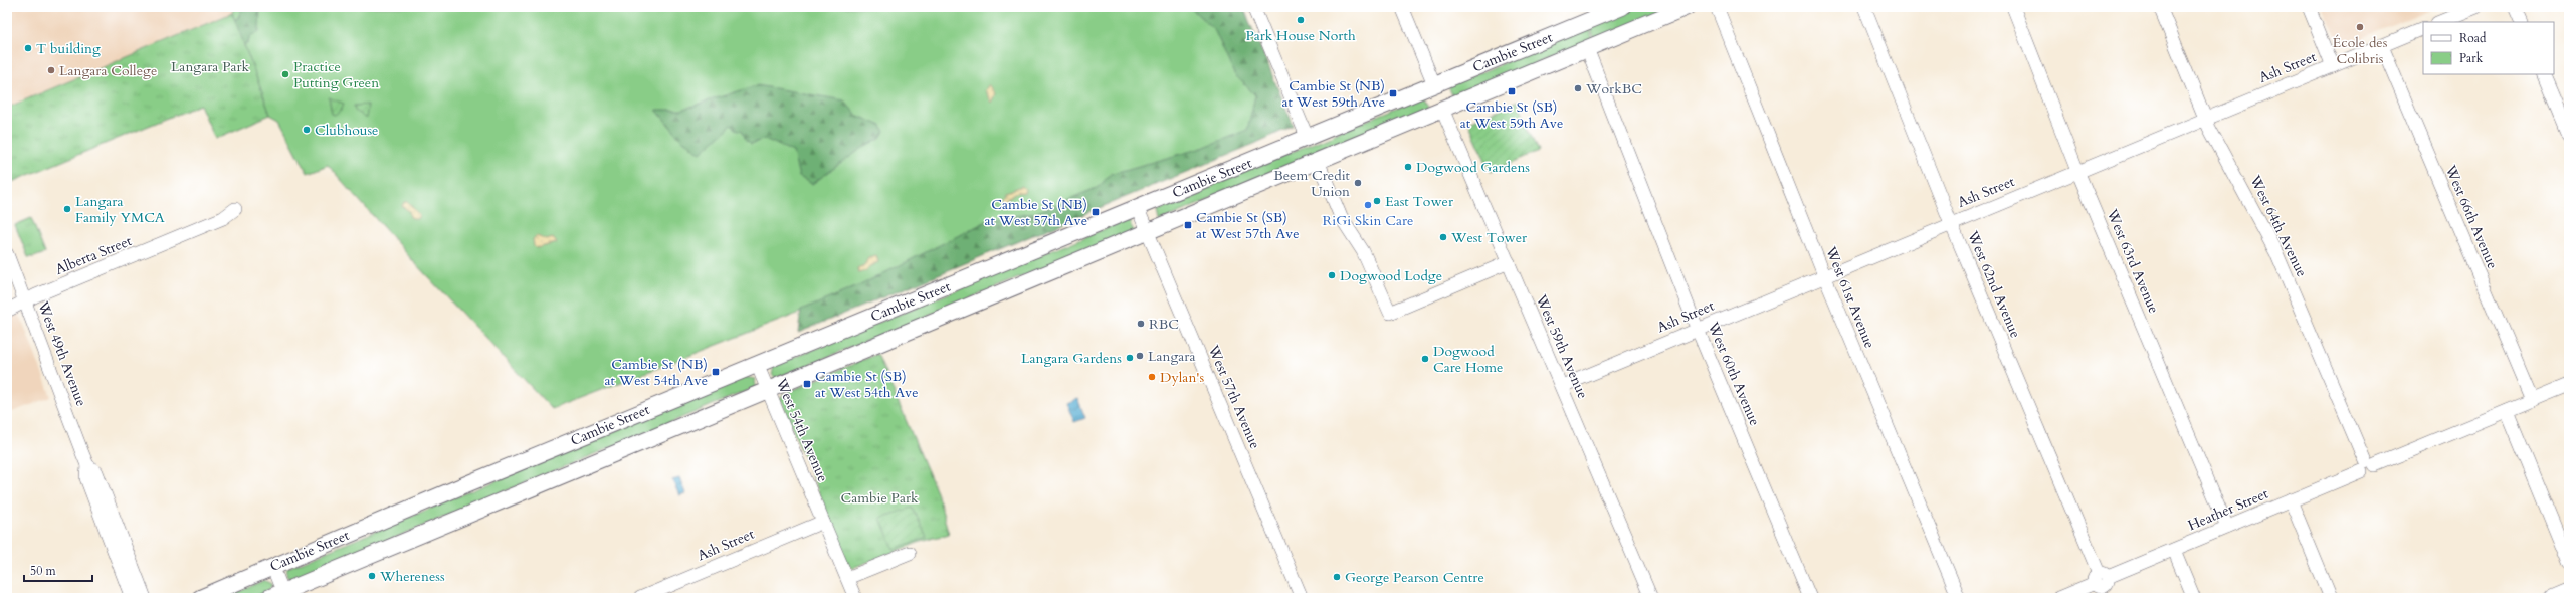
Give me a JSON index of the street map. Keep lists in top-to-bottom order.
{
  "streets": {
    "main road": ["Cambie Street"],
    "street": [
      "Ash Street",
      "West 66th Avenue",
      "West 64th Avenue",
      "Alberta Street",
      "West 63rd Avenue",
      "West 62nd Avenue",
      "West 61st Avenue",
      "West 59th Avenue",
      "West 49th Avenue",
      "West 60th Avenue",
      "West 57th Avenue",
      "West 54th Avenue",
      "Heather Street"
    ]
  },
  "crossings": [
    ["Cambie Street", "West 59th Avenue"],
    ["Cambie Street", "West 60th Avenue"],
    ["Cambie Street", "West 57th Avenue"],
    ["Cambie Street", "West 54th Avenue"],
    ["Ash Street", "West 66th Avenue"],
    ["Ash Street", "West 64th Avenue"],
    ["Ash Street", "West 63rd Avenue"],
    ["Ash Street", "West 62nd Avenue"],
    ["Ash Street", "West 61st Avenue"],
    ["Ash Street", "West 59th Avenue"],
    ["Ash Street", "West 60th Avenue"],
    ["Ash Street", "West 54th Avenue"],
    ["West 66th Avenue", "Heather Street"],
    ["West 64th Avenue", "Heather Street"],
    ["Alberta Street", "West 49th Avenue"],
    ["West 63rd Avenue", "Heather Street"],
    ["West 62nd Avenue", "Heather Street"]
  ],
  "parks": ["Langara Park", "Cambie Park"],
  "places": {
    "other": [
      "Park House North",
      "École des Colibris",
      "T building",
      "Langara College",
      "Practice Putting Green",
      "WorkBC",
      "Clubhouse",
      "Dogwood Gardens",
      "Beem Credit Union",
      "East Tower",
      "RiGi Skin Care",
      "Langara Family YMCA",
      "West Tower",
      "Dogwood Lodge",
      "RBC",
      "Langara",
      "Langara Gardens",
      "Dogwood Care Home",
      "Dylan's",
      "Whereness",
      "George Pearson Centre"
    ],
    "transit": [
      "Cambie St (SB) at West 59th Ave",
      "Cambie St (NB) at West 59th Ave",
      "Cambie St (NB) at West 57th Ave",
      "Cambie St (SB) at West 57th Ave",
      "Cambie St (NB) at West 54th Ave",
      "Cambie St (SB) at West 54th Ave"
    ]
  },
  "legend": ["Road", "Park"],
  "scale_bar": "50 m"
}
